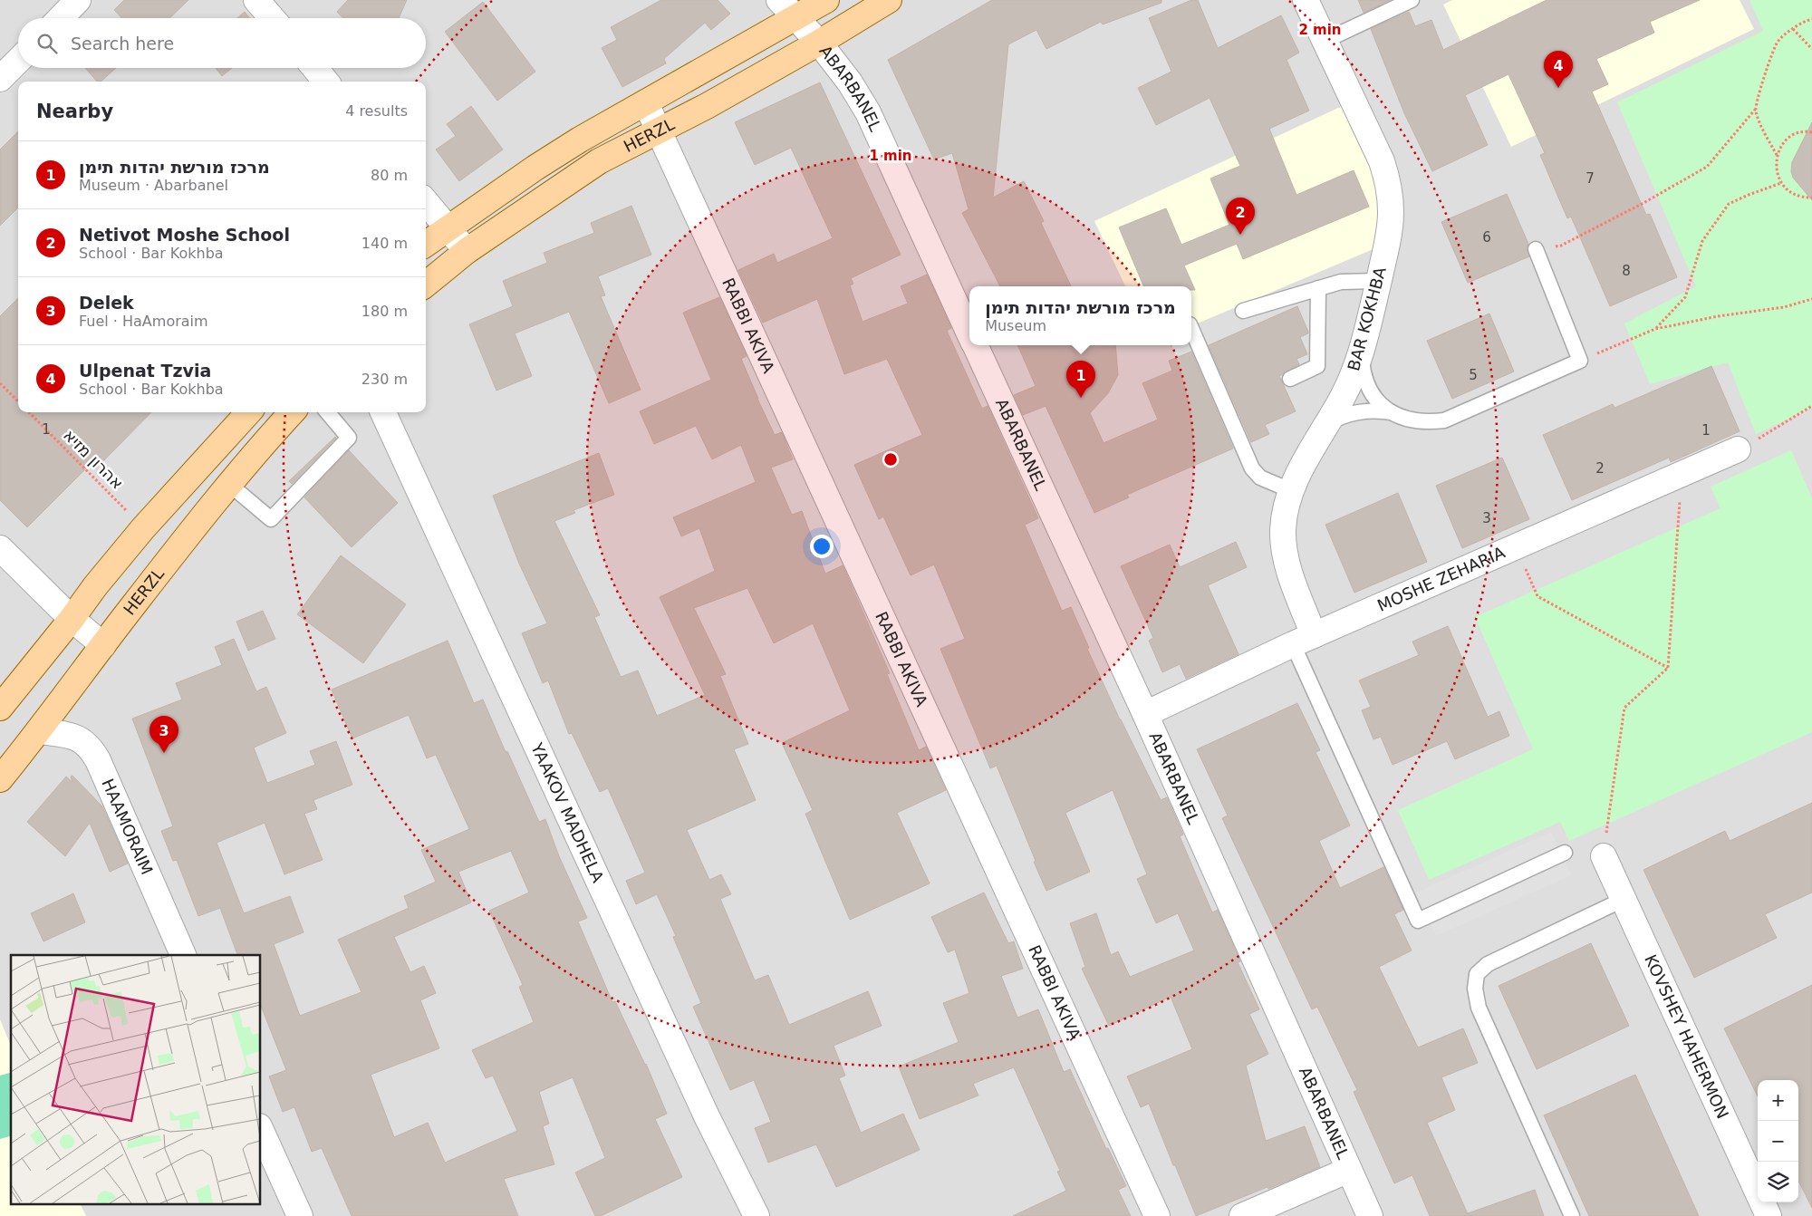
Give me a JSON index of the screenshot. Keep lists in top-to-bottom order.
{
  "streets": {
    "main road": ["HERZL"],
    "street": [
      "ABARBANEL",
      "BAR KOKHBA",
      "RABBI AKIVA",
      "MOSHE ZEHARIA",
      "YAAKOV MADHELA",
      "HAAMORAIM",
      "KOVSHEY HAHERMON"
    ],
    "path": ["אהרון מזיא"]
  },
  "crossings": [
    ["ABARBANEL", "HERZL"],
    ["ABARBANEL", "MOSHE ZEHARIA"],
    ["HERZL", "RABBI AKIVA"],
    ["HERZL", "HAAMORAIM"],
    ["BAR KOKHBA", "MOSHE ZEHARIA"]
  ],
  "house_numbers": [
    "7",
    "6",
    "8",
    "5",
    "1",
    "1",
    "2",
    "3"
  ],
  "page": {
    "search": "Search here",
    "pins": [
      "4",
      "2",
      "1",
      "3"
    ],
    "heading": ["Nearby", "4 results"],
    "list": [
      {
        "mark": "1",
        "name": "מרכז מורשת יהדות תימן",
        "note": "Museum · Abarbanel",
        "value": "80 m"
      },
      {
        "mark": "2",
        "name": "Netivot Moshe School",
        "note": "School · Bar Kokhba",
        "value": "140 m"
      },
      {
        "mark": "3",
        "name": "Delek",
        "note": "Fuel · HaAmoraim",
        "value": "180 m"
      },
      {
        "mark": "4",
        "name": "Ulpenat Tzvia",
        "note": "School · Bar Kokhba",
        "value": "230 m"
      }
    ],
    "popup": ["מרכז מורשת יהדות תימן", "Museum"],
    "map_buttons": ["+", "−"]
  },
  "rings": ["2 min", "1 min"]
}
